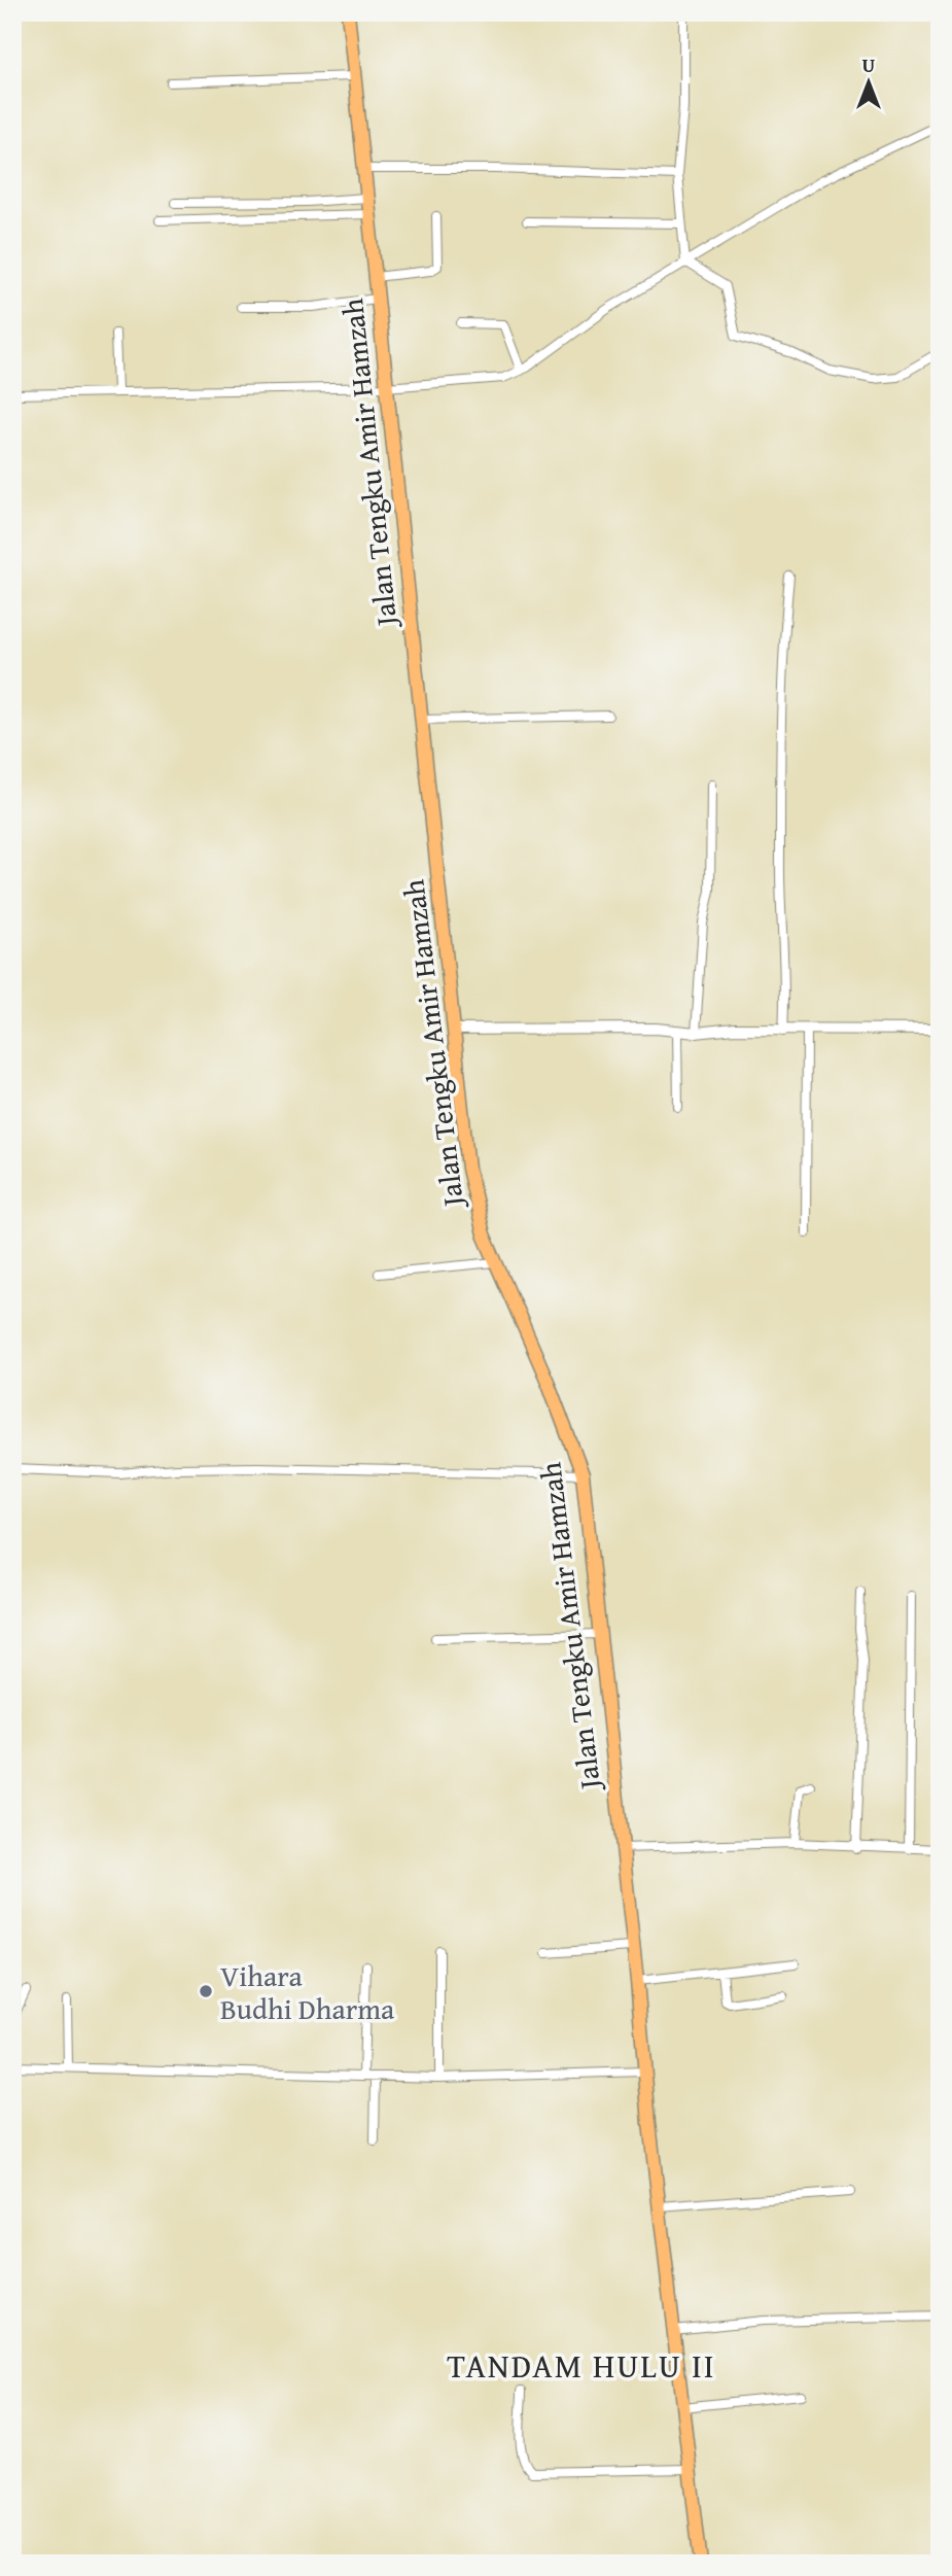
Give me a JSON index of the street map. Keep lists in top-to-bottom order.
{
  "streets": {
    "highway": ["Jalan Tengku Amir Hamzah"]
  },
  "districts": ["TANDAM HULU II"],
  "places": ["Vihara Budhi Dharma"],
  "north": "top"
}
